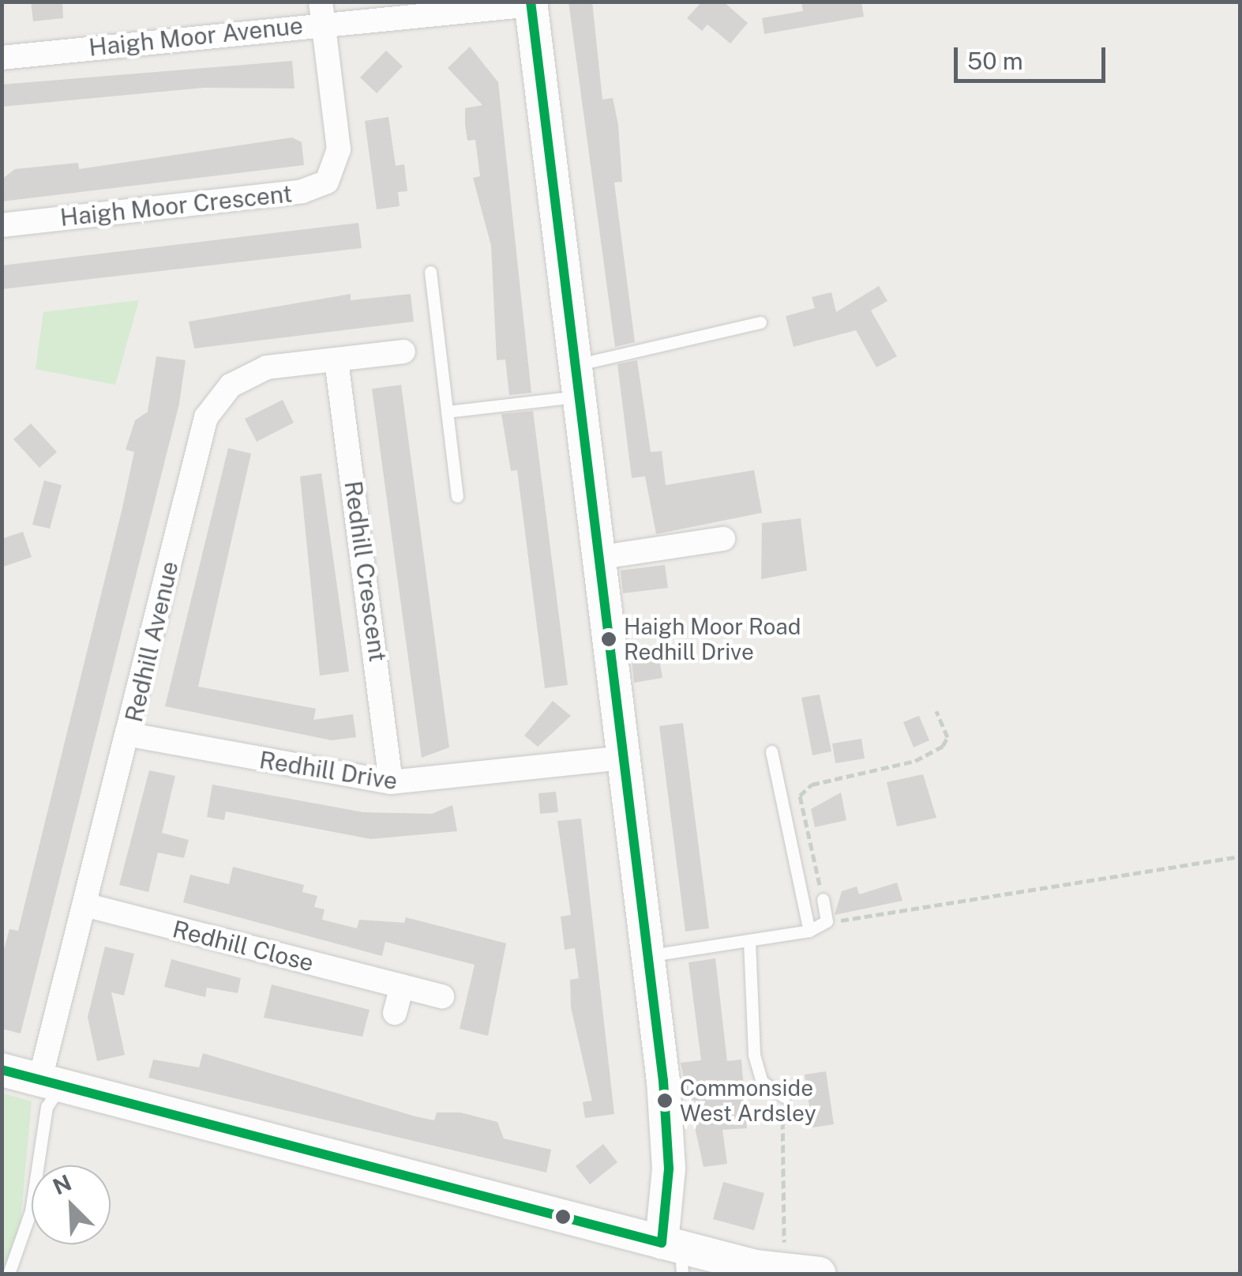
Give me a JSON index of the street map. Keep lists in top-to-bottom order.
{
  "streets": {
    "street": [
      "Haigh Moor Avenue",
      "Haigh Moor Crescent",
      "Redhill Crescent",
      "Redhill Avenue",
      "Redhill Drive",
      "Redhill Close"
    ]
  },
  "crossings": [
    ["Haigh Moor Avenue", "Haigh Moor Crescent"],
    ["Redhill Crescent", "Redhill Avenue"],
    ["Redhill Crescent", "Redhill Drive"],
    ["Redhill Avenue", "Redhill Drive"],
    ["Redhill Avenue", "Redhill Close"]
  ],
  "places": ["Haigh Moor Road Redhill Drive", "Commonside West Ardsley"],
  "scale_bar": "50 m",
  "north": "top left"
}
